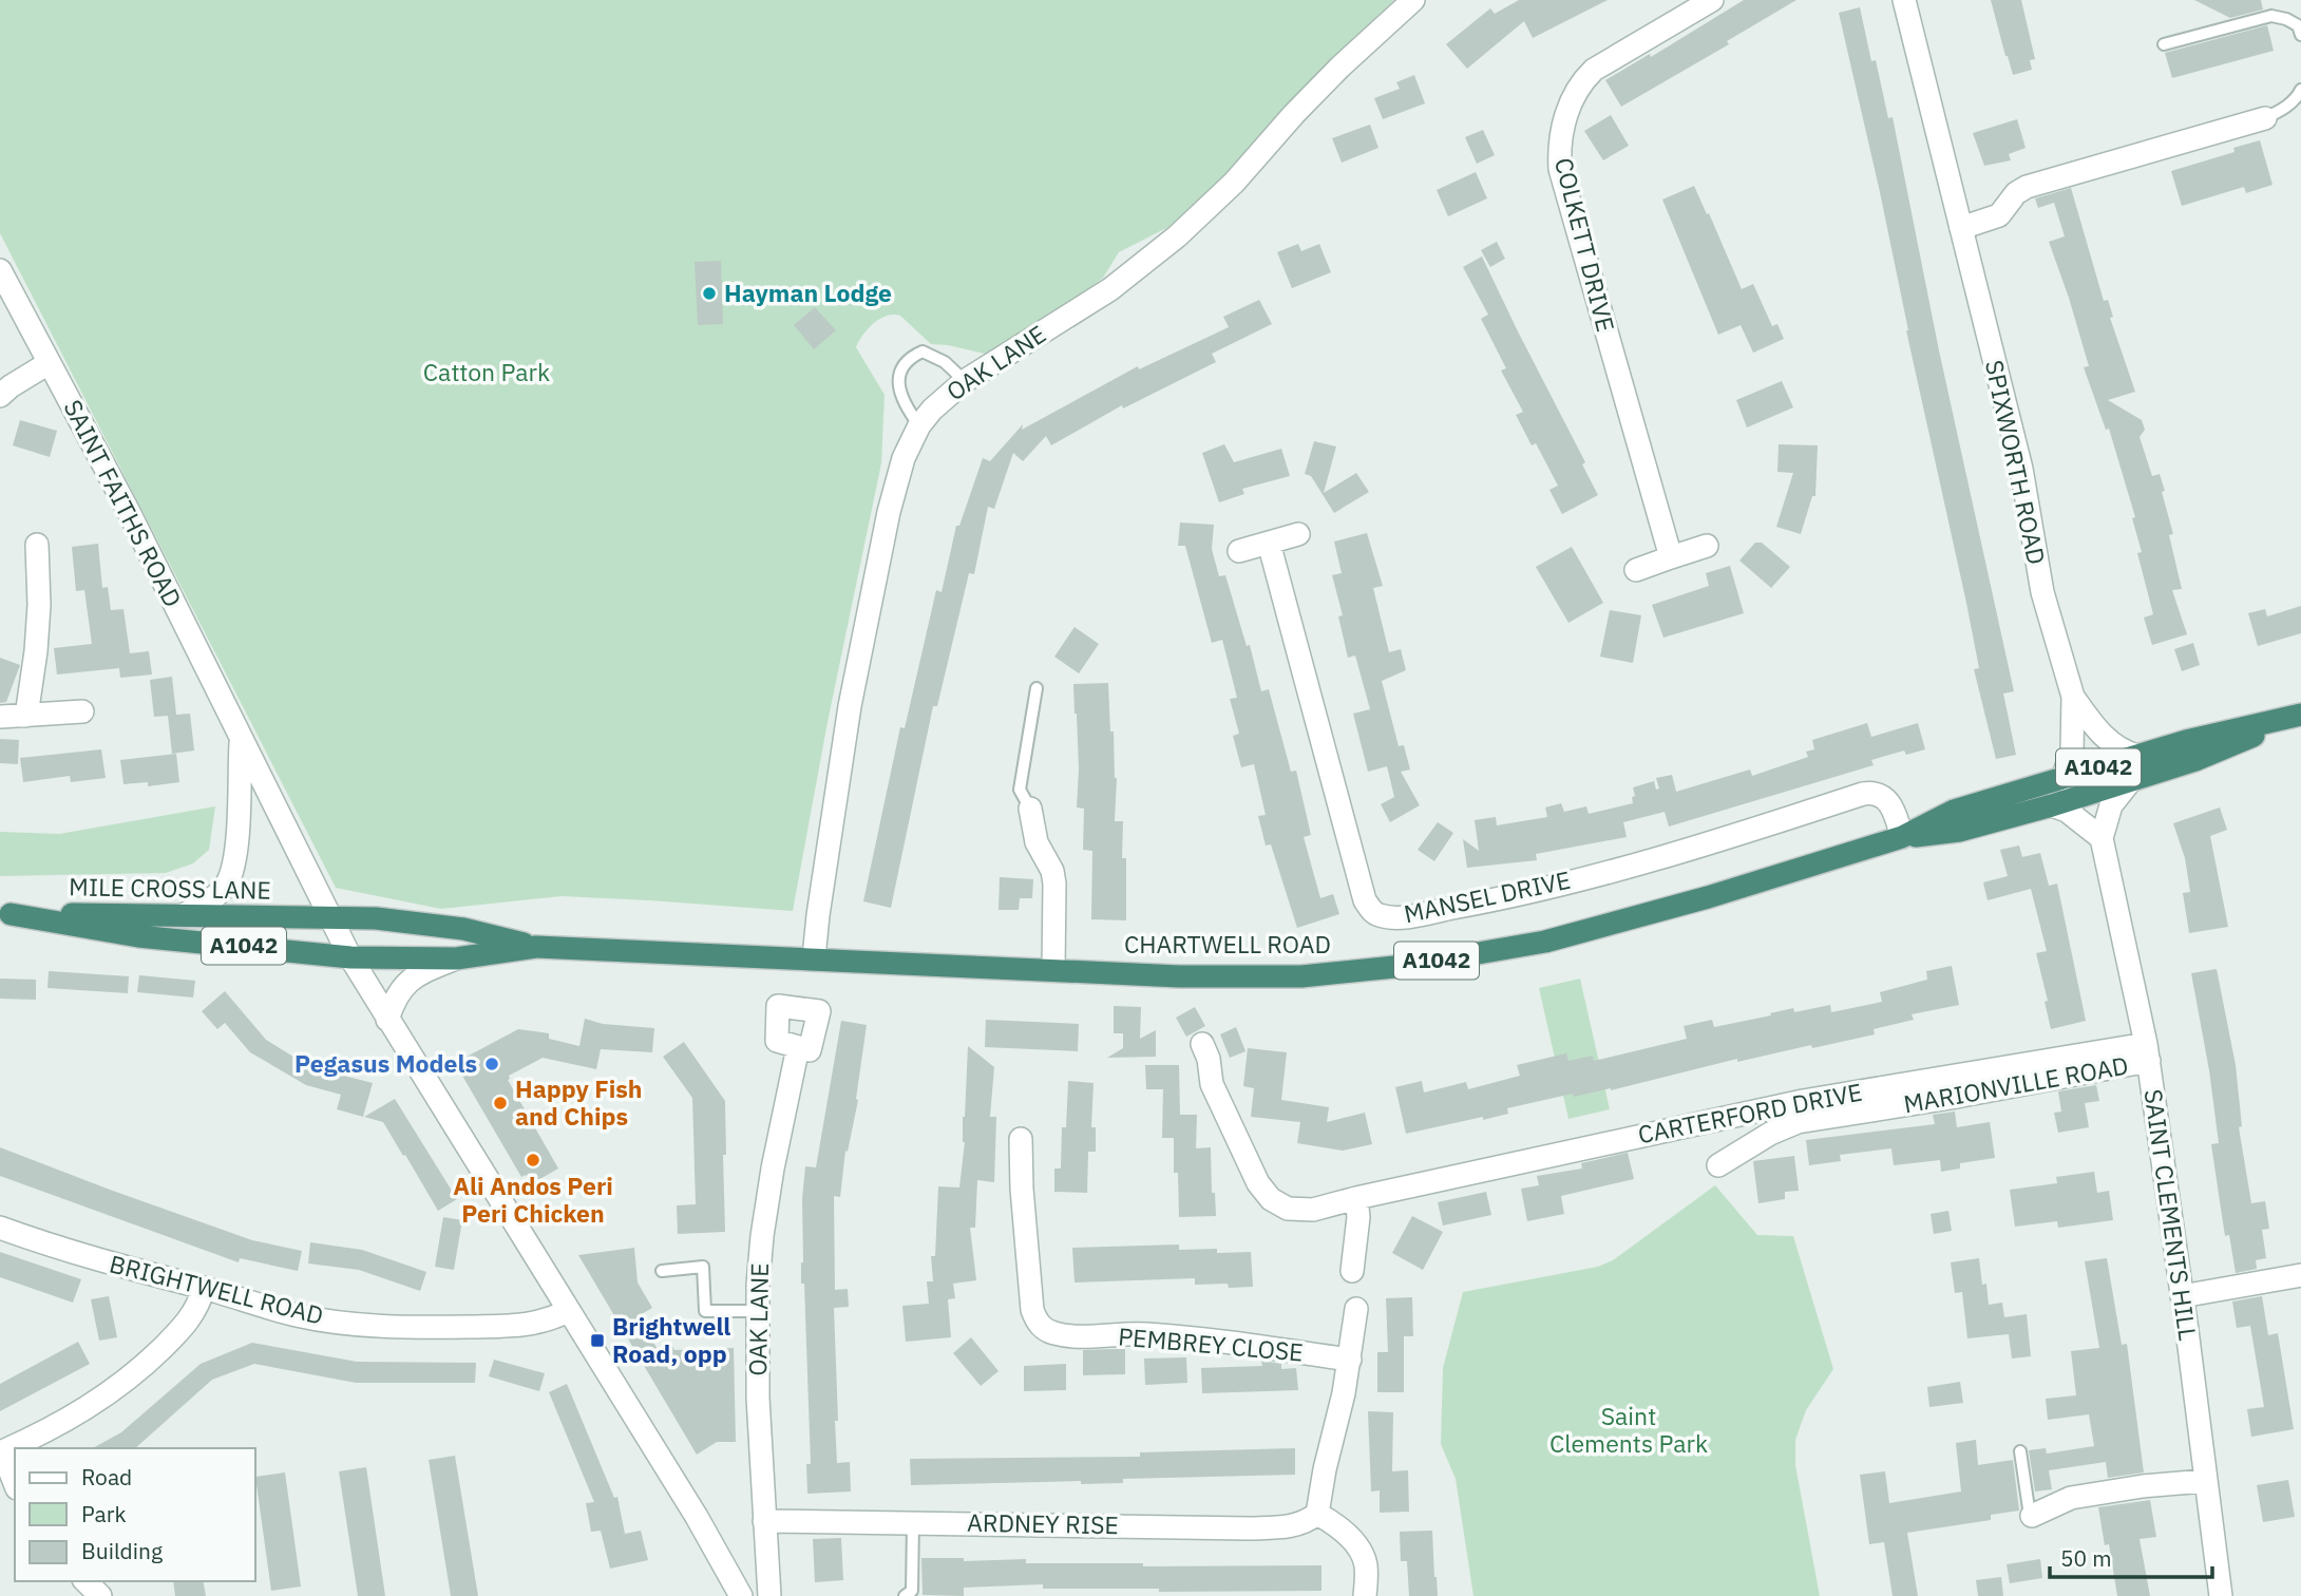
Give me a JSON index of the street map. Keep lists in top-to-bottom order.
{
  "streets": {
    "highway": ["A1042", "MILE CROSS LANE", "CHARTWELL ROAD"],
    "street": [
      "COLKETT DRIVE",
      "OAK LANE",
      "SPIXWORTH ROAD",
      "SAINT FAITHS ROAD",
      "MANSEL DRIVE",
      "MARIONVILLE ROAD",
      "CARTERFORD DRIVE",
      "SAINT CLEMENTS HILL",
      "BRIGHTWELL ROAD",
      "PEMBREY CLOSE",
      "ARDNEY RISE"
    ]
  },
  "crossings": [
    ["OAK LANE", "CHARTWELL ROAD"],
    ["OAK LANE", "ARDNEY RISE"],
    ["SPIXWORTH ROAD", "CHARTWELL ROAD"],
    ["SAINT FAITHS ROAD", "MILE CROSS LANE"],
    ["SAINT FAITHS ROAD", "CHARTWELL ROAD"],
    ["SAINT FAITHS ROAD", "BRIGHTWELL ROAD"],
    ["MILE CROSS LANE", "CHARTWELL ROAD"],
    ["MANSEL DRIVE", "CHARTWELL ROAD"],
    ["MARIONVILLE ROAD", "CARTERFORD DRIVE"],
    ["MARIONVILLE ROAD", "SAINT CLEMENTS HILL"],
    ["CARTERFORD DRIVE", "SAINT CLEMENTS HILL"]
  ],
  "parks": ["Catton Park", "Saint Clements Park"],
  "places": {
    "other": [
      "Hayman Lodge",
      "Pegasus Models",
      "Happy Fish and Chips",
      "Ali Andos Peri Peri Chicken"
    ],
    "transit": ["Brightwell Road, opp"]
  },
  "legend": ["Road", "Park", "Building"],
  "scale_bar": "50 m"
}
